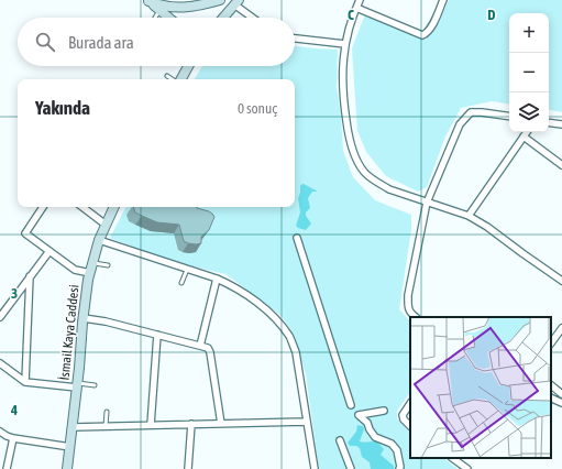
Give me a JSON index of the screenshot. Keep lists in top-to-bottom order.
{
  "streets": {
    "street": ["İsmail Kaya Caddesi"]
  },
  "page": {
    "map_buttons": ["+", "−"],
    "search": "Burada ara",
    "heading": ["Yakında", "0 sonuç"]
  },
  "grid": {
    "columns": ["C", "D"],
    "rows": ["3", "4"]
  }
}
